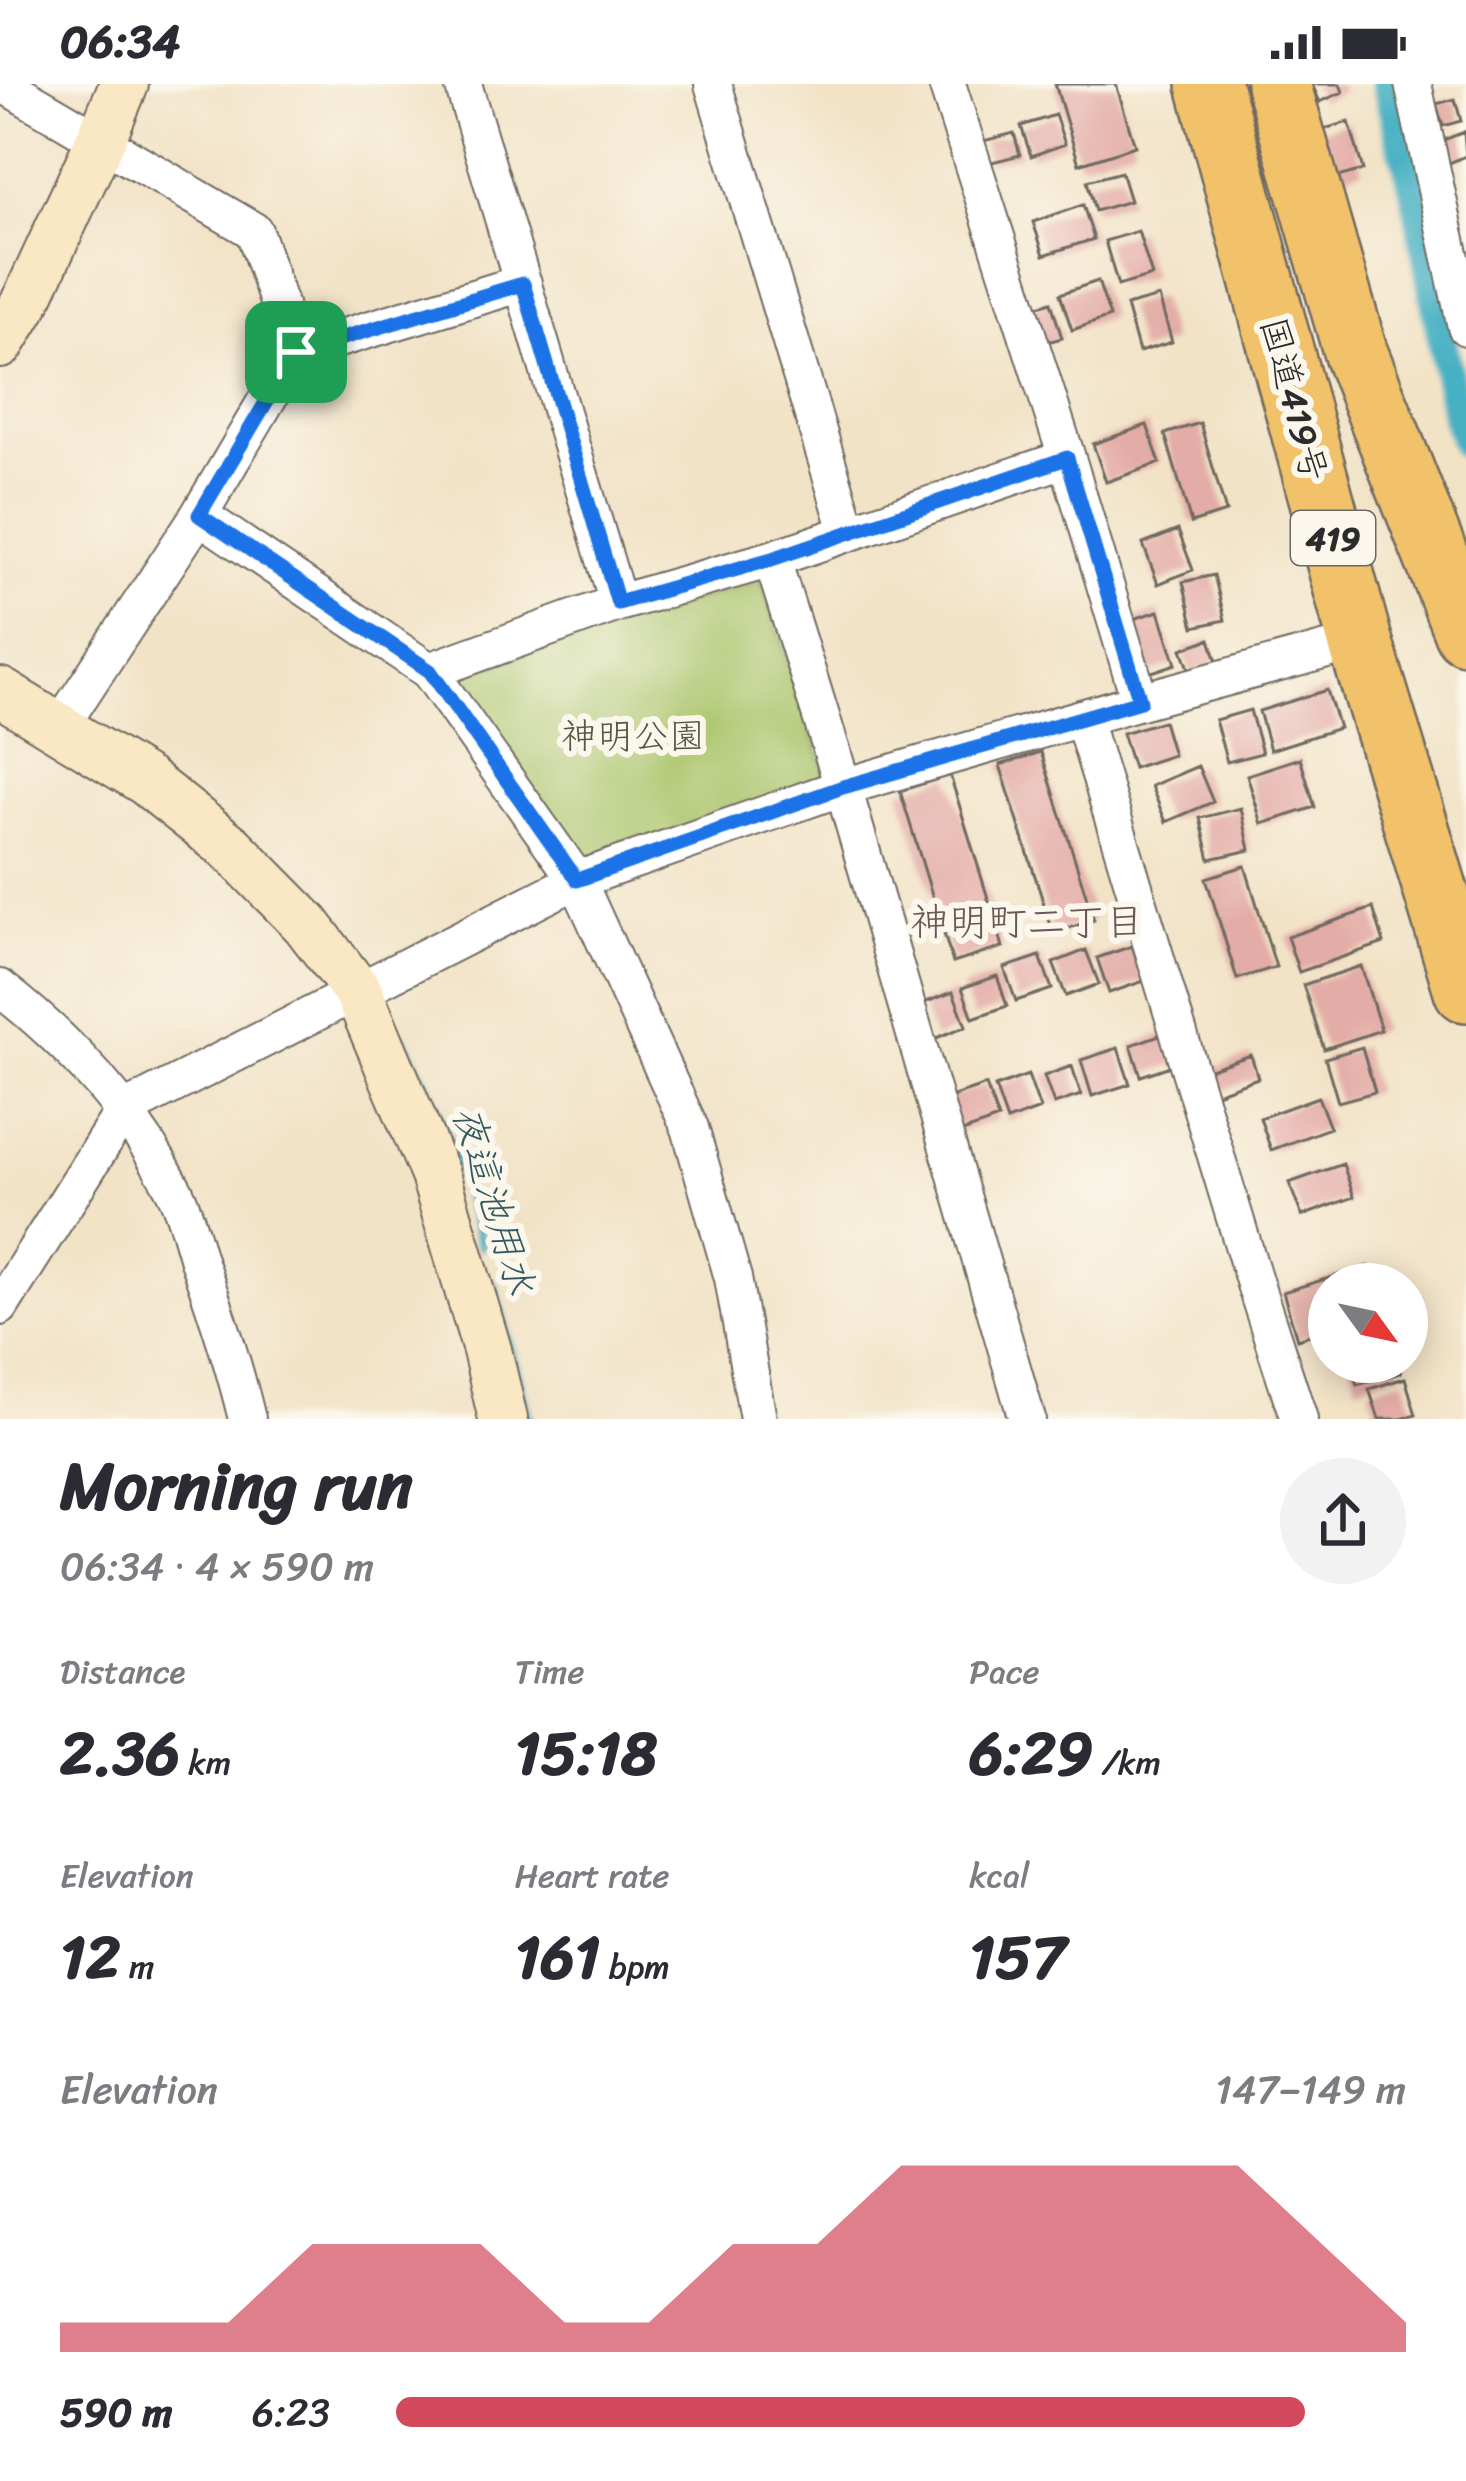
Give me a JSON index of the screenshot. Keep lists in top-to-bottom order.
{
  "streets": {
    "highway": ["国道419号", "419"]
  },
  "districts": ["神明町二丁目"],
  "water": ["夜這池用水"],
  "parks": ["神明公園"],
  "north": "bottom right",
  "page": {
    "status": "06:34",
    "heading": ["Morning run", "06:34 · 4 × 590 m"],
    "stats": [
      ["Distance", "2.36 km"],
      ["Time", "15:18"],
      ["Pace", "6:29 /km"],
      ["Elevation", "12 m"],
      ["Heart rate", "161 bpm"],
      ["kcal", "157"]
    ],
    "chart": ["Elevation", "147–149 m"],
    "list": [
      {
        "name": "590 m",
        "note": "6:23"
      }
    ]
  }
}
